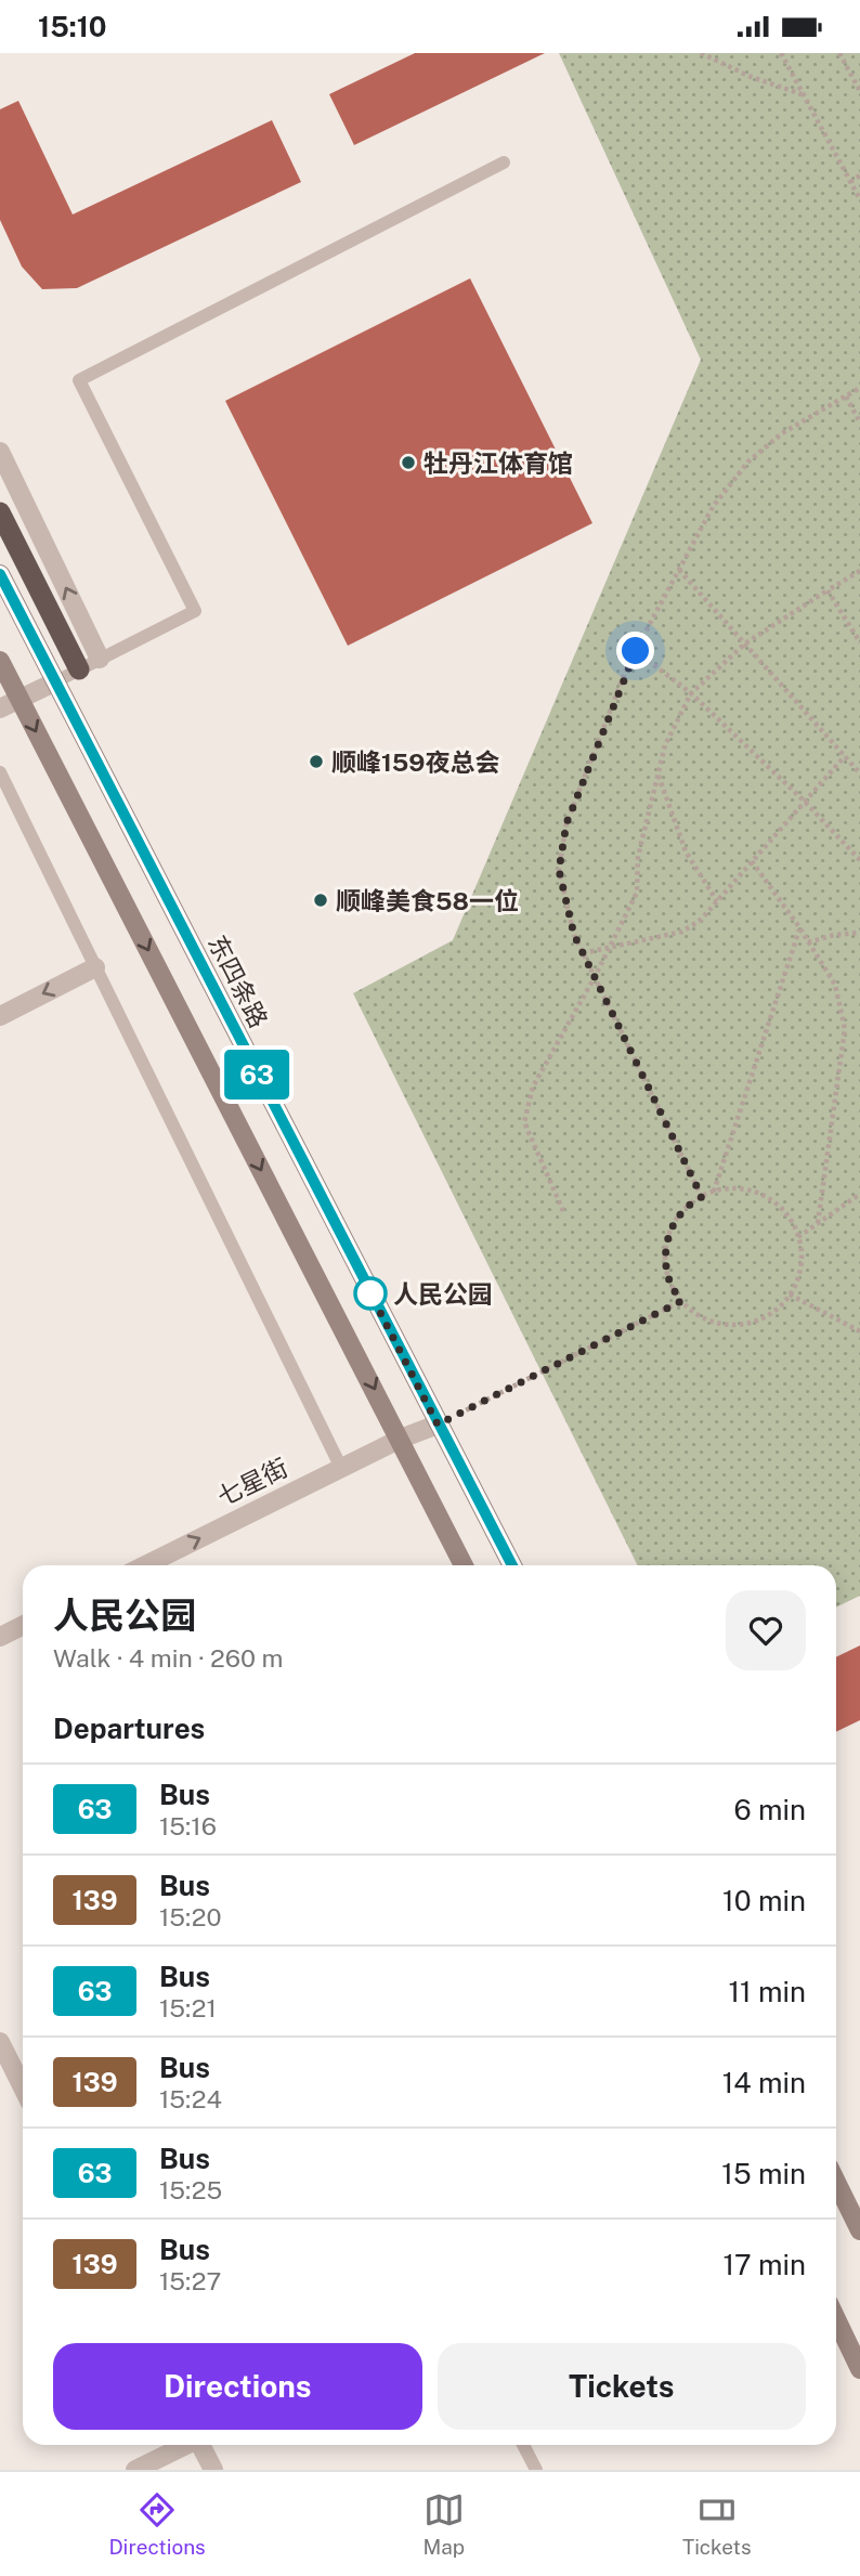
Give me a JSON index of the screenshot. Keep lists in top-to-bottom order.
{
  "streets": {
    "main road": ["东四条路"],
    "street": ["七星街"]
  },
  "crossings": [
    ["东四条路", "七星街"]
  ],
  "one_way": ["七星街"],
  "places": [
    "牡丹江体育馆",
    "顺峰159夜总会",
    "顺峰美食58一位",
    "人民公园"
  ],
  "lines": ["bus line 63"],
  "page": {
    "status": "15:10",
    "on_map": "63",
    "heading": [
      ["人民公园", "Walk · 4 min · 260 m"],
      "Departures"
    ],
    "list": [
      {
        "mark": "63",
        "name": "Bus",
        "note": "15:16",
        "value": "6 min"
      },
      {
        "mark": "139",
        "name": "Bus",
        "note": "15:20",
        "value": "10 min"
      },
      {
        "mark": "63",
        "name": "Bus",
        "note": "15:21",
        "value": "11 min"
      },
      {
        "mark": "139",
        "name": "Bus",
        "note": "15:24",
        "value": "14 min"
      },
      {
        "mark": "63",
        "name": "Bus",
        "note": "15:25",
        "value": "15 min"
      },
      {
        "mark": "139",
        "name": "Bus",
        "note": "15:27",
        "value": "17 min"
      }
    ],
    "buttons": ["Directions", "Tickets"],
    "tabs": ["Directions", "Map", "Tickets"]
  }
}
